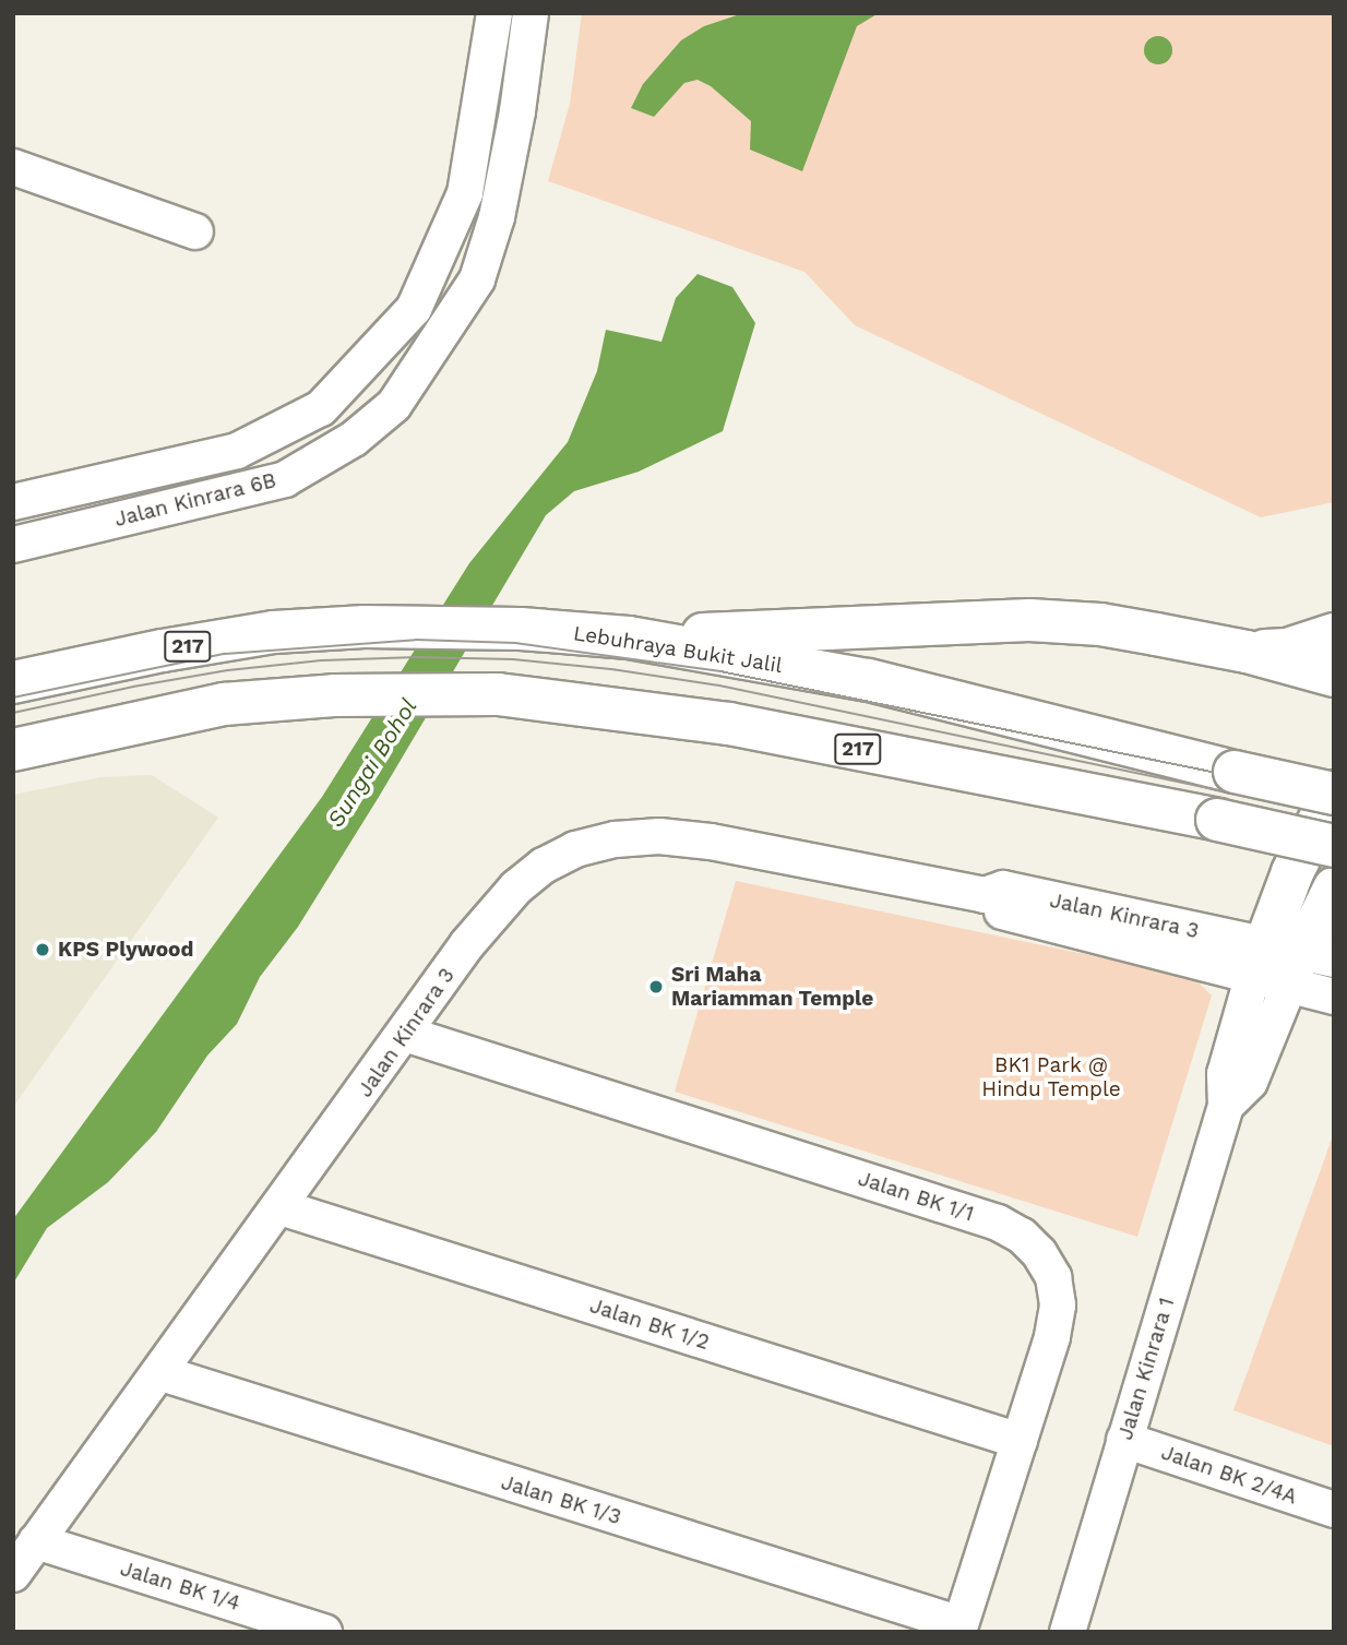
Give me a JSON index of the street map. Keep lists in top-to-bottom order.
{
  "streets": {
    "main road": ["217", "Lebuhraya Bukit Jalil"],
    "street": [
      "Jalan Kinrara 6B",
      "Jalan Kinrara 3",
      "Jalan BK 1/1",
      "Jalan BK 1/2",
      "Jalan Kinrara 1",
      "Jalan BK 2/4A",
      "Jalan BK 1/3",
      "Jalan BK 1/4"
    ]
  },
  "crossings": [
    ["Jalan Kinrara 3", "Jalan BK 1/1"],
    ["Jalan Kinrara 3", "Jalan BK 1/2"],
    ["Jalan Kinrara 3", "Jalan Kinrara 1"],
    ["Jalan Kinrara 3", "Jalan BK 1/3"],
    ["Jalan Kinrara 3", "Jalan BK 1/4"],
    ["Jalan BK 1/1", "Jalan BK 1/2"],
    ["Jalan BK 1/1", "Jalan BK 1/3"],
    ["Jalan Kinrara 1", "Jalan BK 2/4A"]
  ],
  "water": ["Sungai Bohol"],
  "parks": ["BK1 Park @ Hindu Temple"],
  "places": ["KPS Plywood", "Sri Maha Mariamman Temple"]
}
